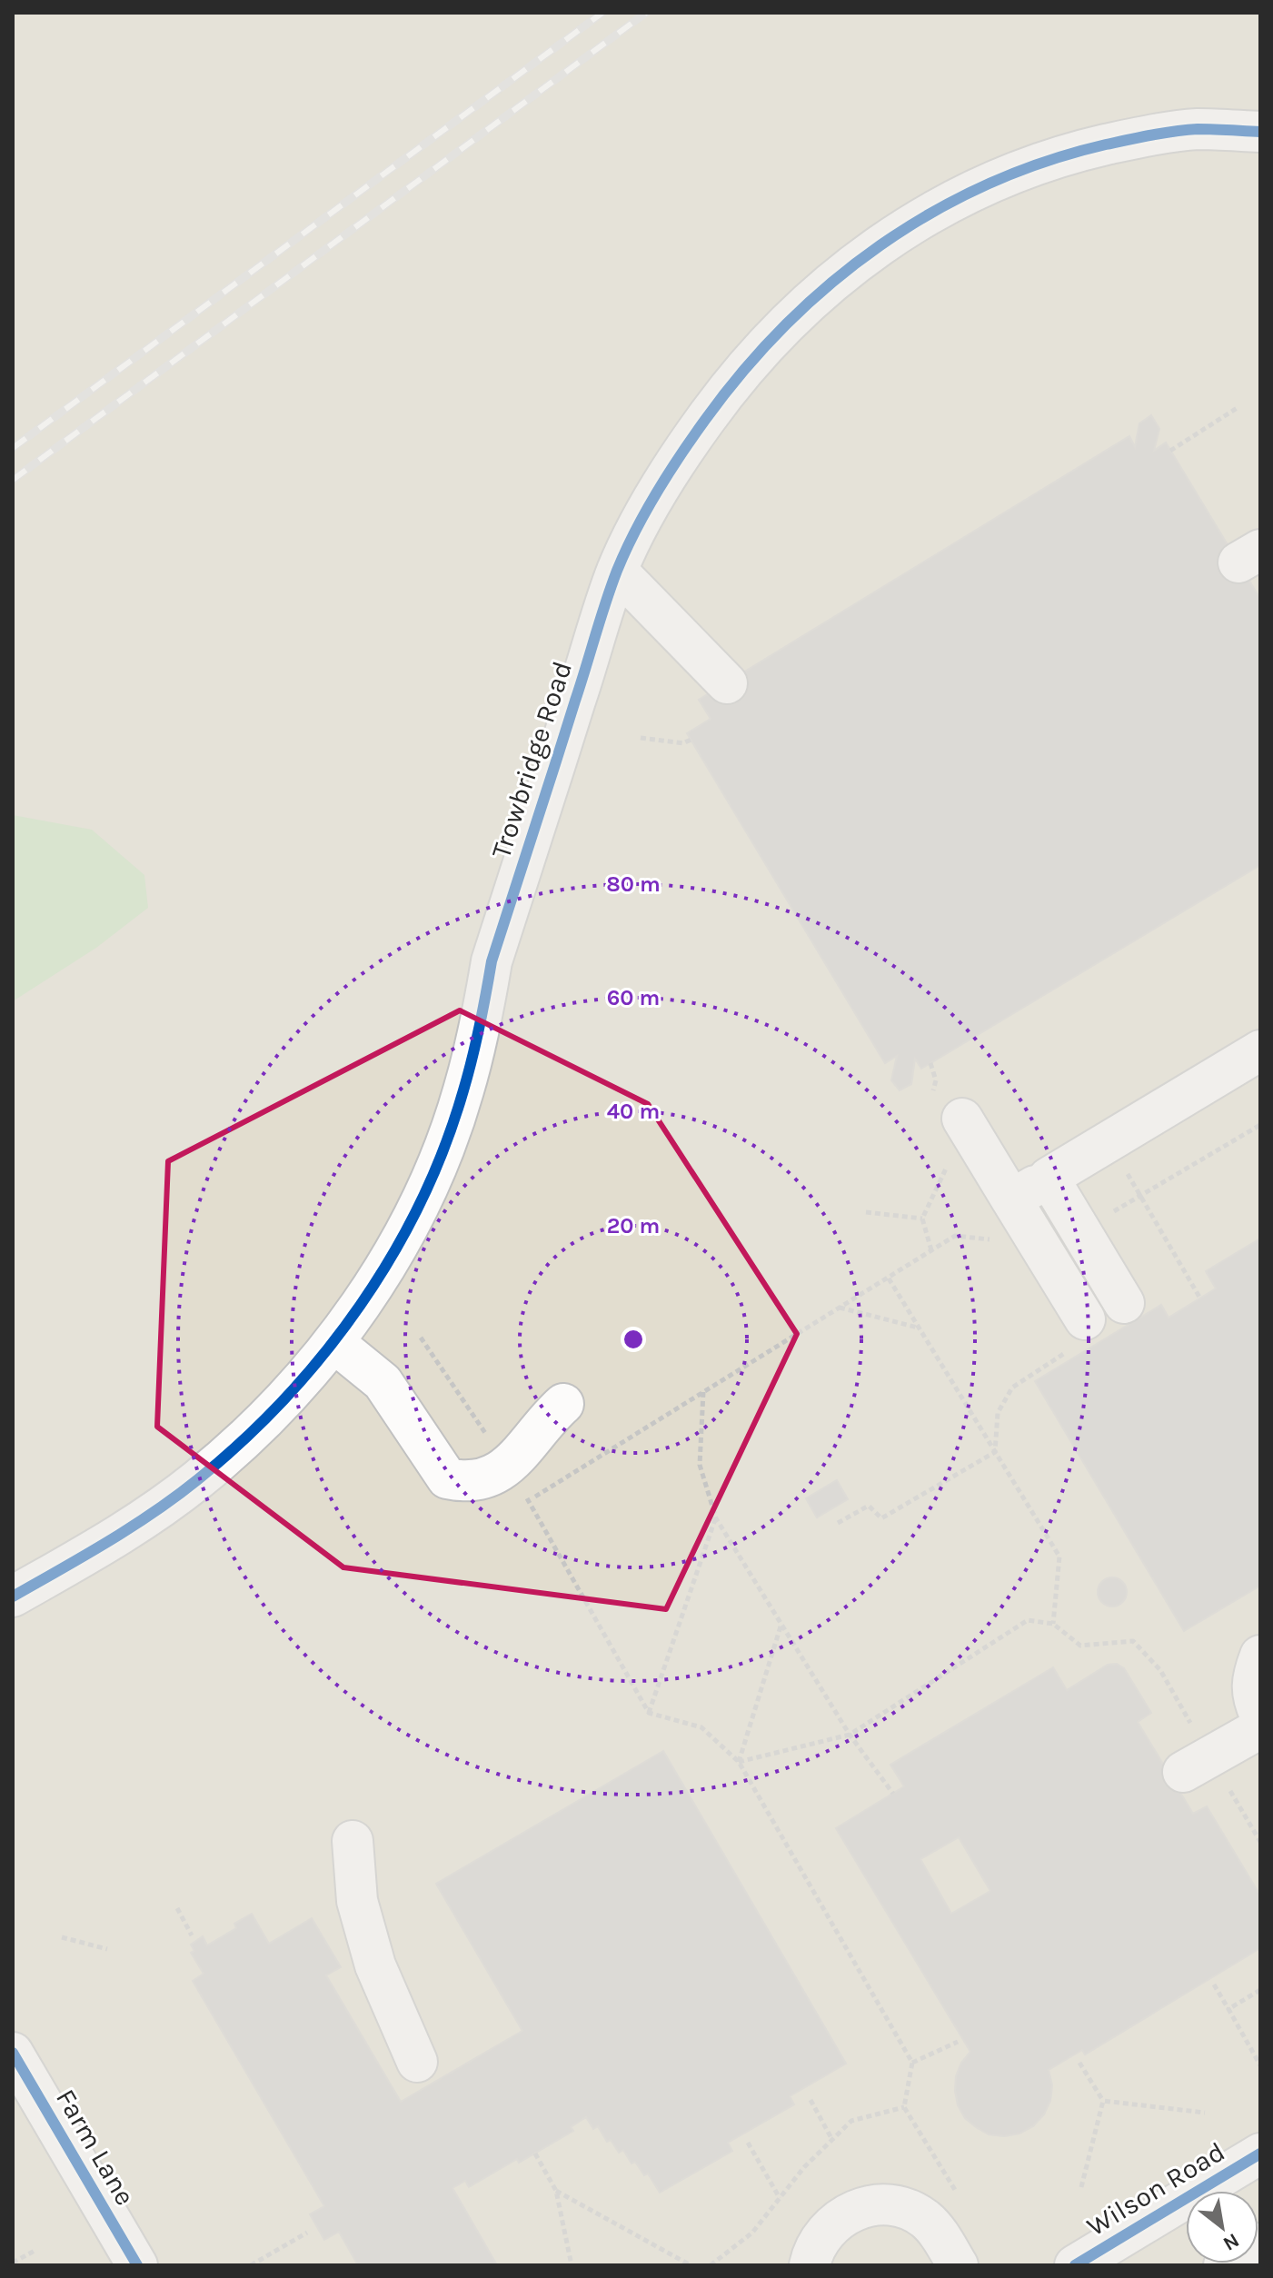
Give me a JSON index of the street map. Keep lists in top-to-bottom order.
{
  "streets": {
    "street": ["Trowbridge Road", "Farm Lane", "Wilson Road"]
  },
  "north": "bottom right",
  "rings": [
    "80 m",
    "60 m",
    "40 m",
    "20 m"
  ]
}
